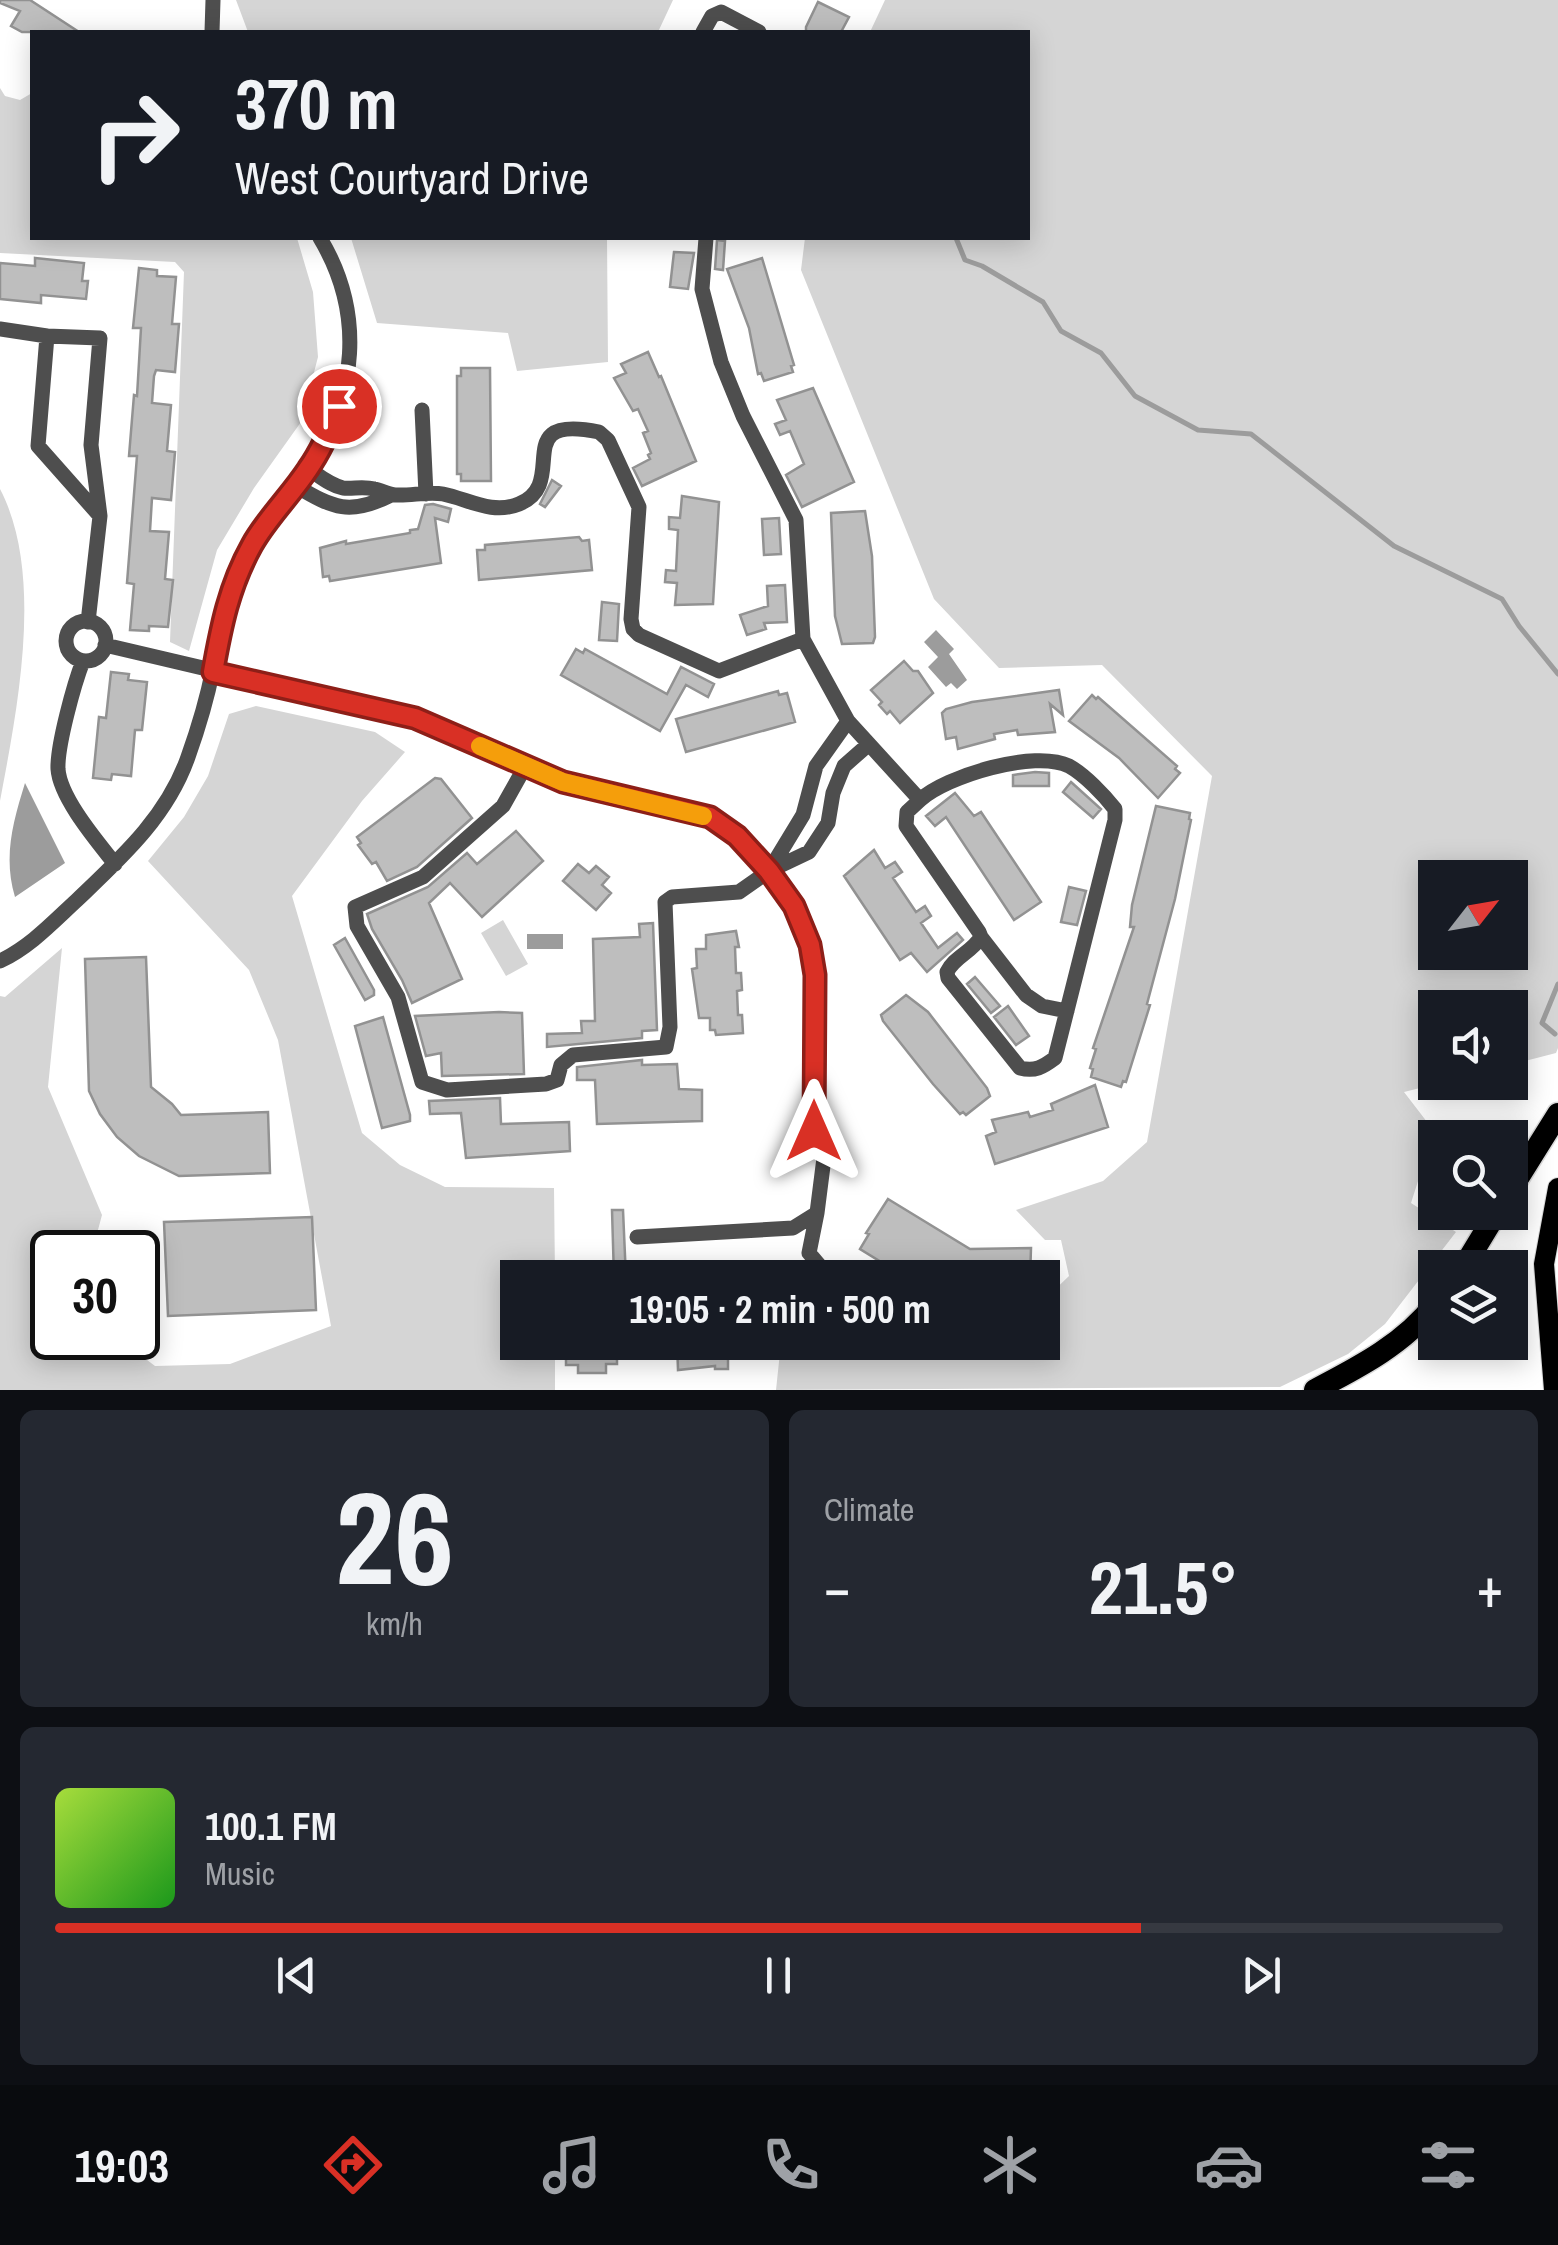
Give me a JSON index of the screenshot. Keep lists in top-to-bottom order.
{
  "north": "top right",
  "page": {
    "turn": ["370 m", "West Courtyard Drive"],
    "limit": "30",
    "trip": "19:05 · 2 min · 500 m",
    "tile": [
      ["26", "km/h"],
      "Climate"
    ],
    "heat": ["−", "21.5°", "+"],
    "song": ["100.1 FM", "Music"],
    "tabs": "19:03"
  }
}
